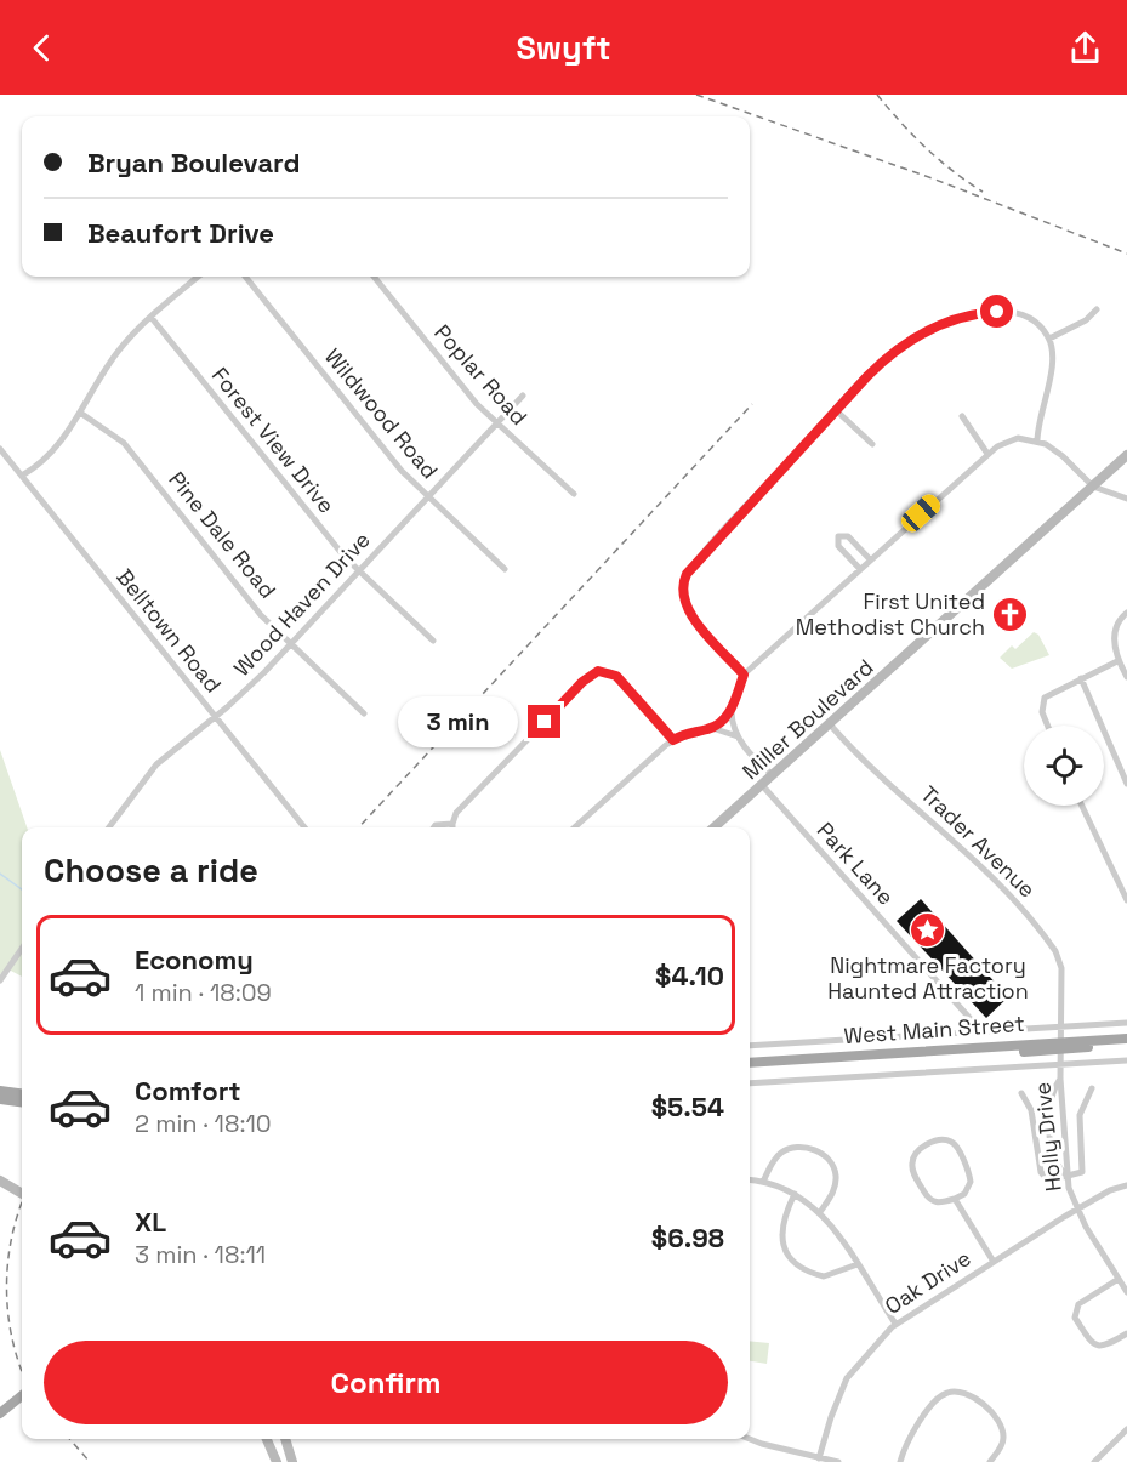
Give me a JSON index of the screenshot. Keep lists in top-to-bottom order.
{
  "streets": {
    "main road": ["West Main Street"],
    "street": [
      "Poplar Road",
      "Wildwood Road",
      "Forest View Drive",
      "Pine Dale Road",
      "Wood Haven Drive",
      "Belltown Road",
      "Miller Boulevard",
      "Trader Avenue",
      "Park Lane",
      "Holly Drive",
      "Oak Drive"
    ]
  },
  "crossings": [
    ["Poplar Road", "Wood Haven Drive"],
    ["Wildwood Road", "Wood Haven Drive"],
    ["Forest View Drive", "Wood Haven Drive"],
    ["Pine Dale Road", "Wood Haven Drive"],
    ["Wood Haven Drive", "Belltown Road"],
    ["Miller Boulevard", "Trader Avenue"],
    ["Miller Boulevard", "Park Lane"],
    ["Trader Avenue", "West Main Street"],
    ["Trader Avenue", "Holly Drive"],
    ["West Main Street", "Holly Drive"],
    ["Holly Drive", "Oak Drive"]
  ],
  "places": {
    "church": ["First United Methodist Church"],
    "place": ["Nightmare Factory Haunted Attraction"]
  },
  "page": {
    "header": "Swyft",
    "banner": ["Bryan Boulevard", "Beaufort Drive"],
    "bubble": "3 min",
    "heading": "Choose a ride",
    "list": [
      {
        "name": "Economy",
        "note": "1 min · 18:09",
        "value": "$4.10"
      },
      {
        "name": "Comfort",
        "note": "2 min · 18:10",
        "value": "$5.54"
      },
      {
        "name": "XL",
        "note": "3 min · 18:11",
        "value": "$6.98"
      }
    ],
    "buttons": "Confirm"
  }
}
